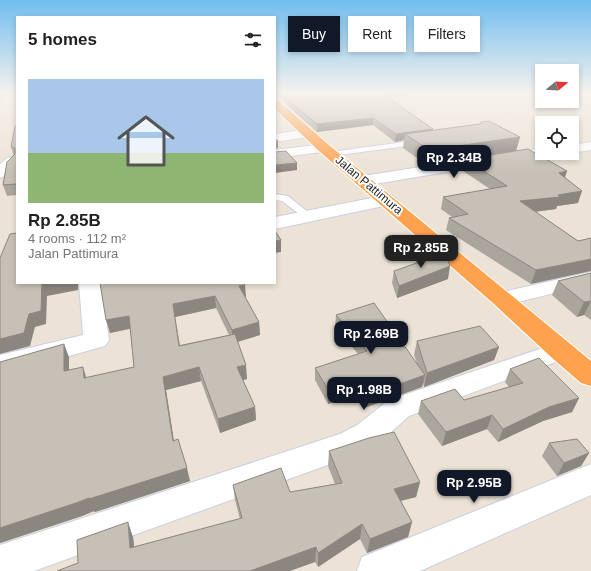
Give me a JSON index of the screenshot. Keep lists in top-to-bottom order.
{
  "streets": {
    "highway": ["Jalan Pattimura"]
  },
  "north": "right",
  "page": {
    "chip": ["Buy", "Rent", "Filters"],
    "heading": "5 homes",
    "list": [
      {
        "name": "Rp 2.85B",
        "note": "4 rooms · 112 m² · Jalan Pattimura"
      }
    ],
    "price": [
      "Rp 2.34B",
      "Rp 2.85B",
      "Rp 2.69B",
      "Rp 1.98B",
      "Rp 2.95B"
    ]
  }
}
